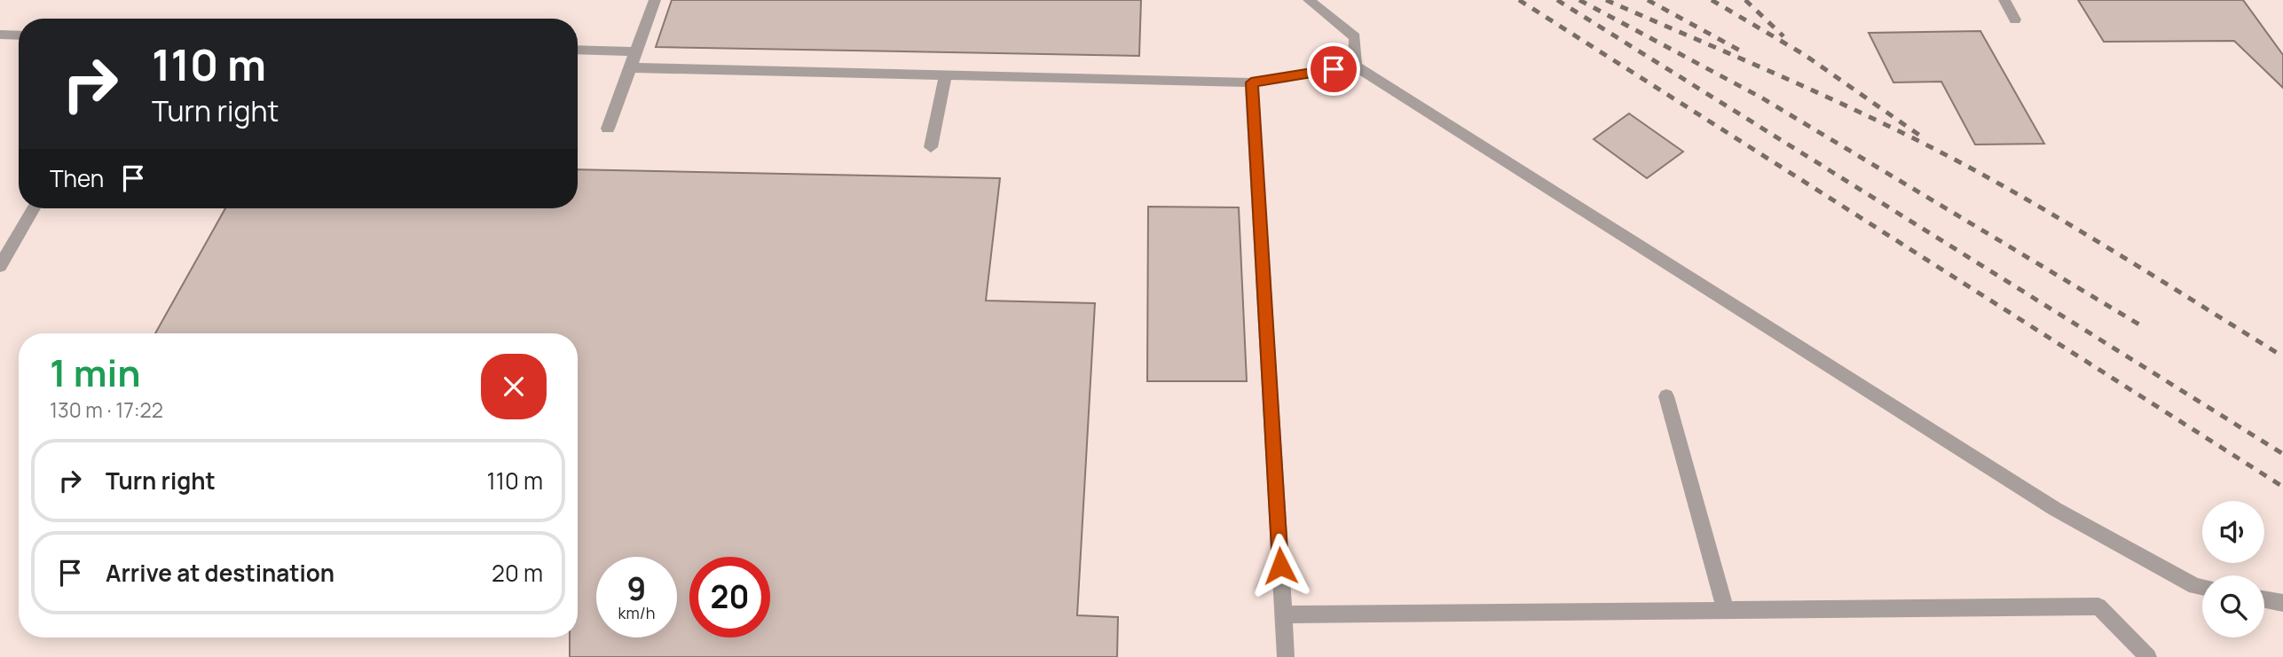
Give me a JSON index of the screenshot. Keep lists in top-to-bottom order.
{
  "page": {
    "turn": ["110 m", "Turn right"],
    "then": "Then",
    "heading": ["1 min", "130 m · 17:22"],
    "list": [
      {
        "name": "Turn right",
        "value": "110 m"
      },
      {
        "name": "Arrive at destination",
        "value": "20 m"
      }
    ],
    "speed": "9 km/h",
    "limit": "20"
  }
}
